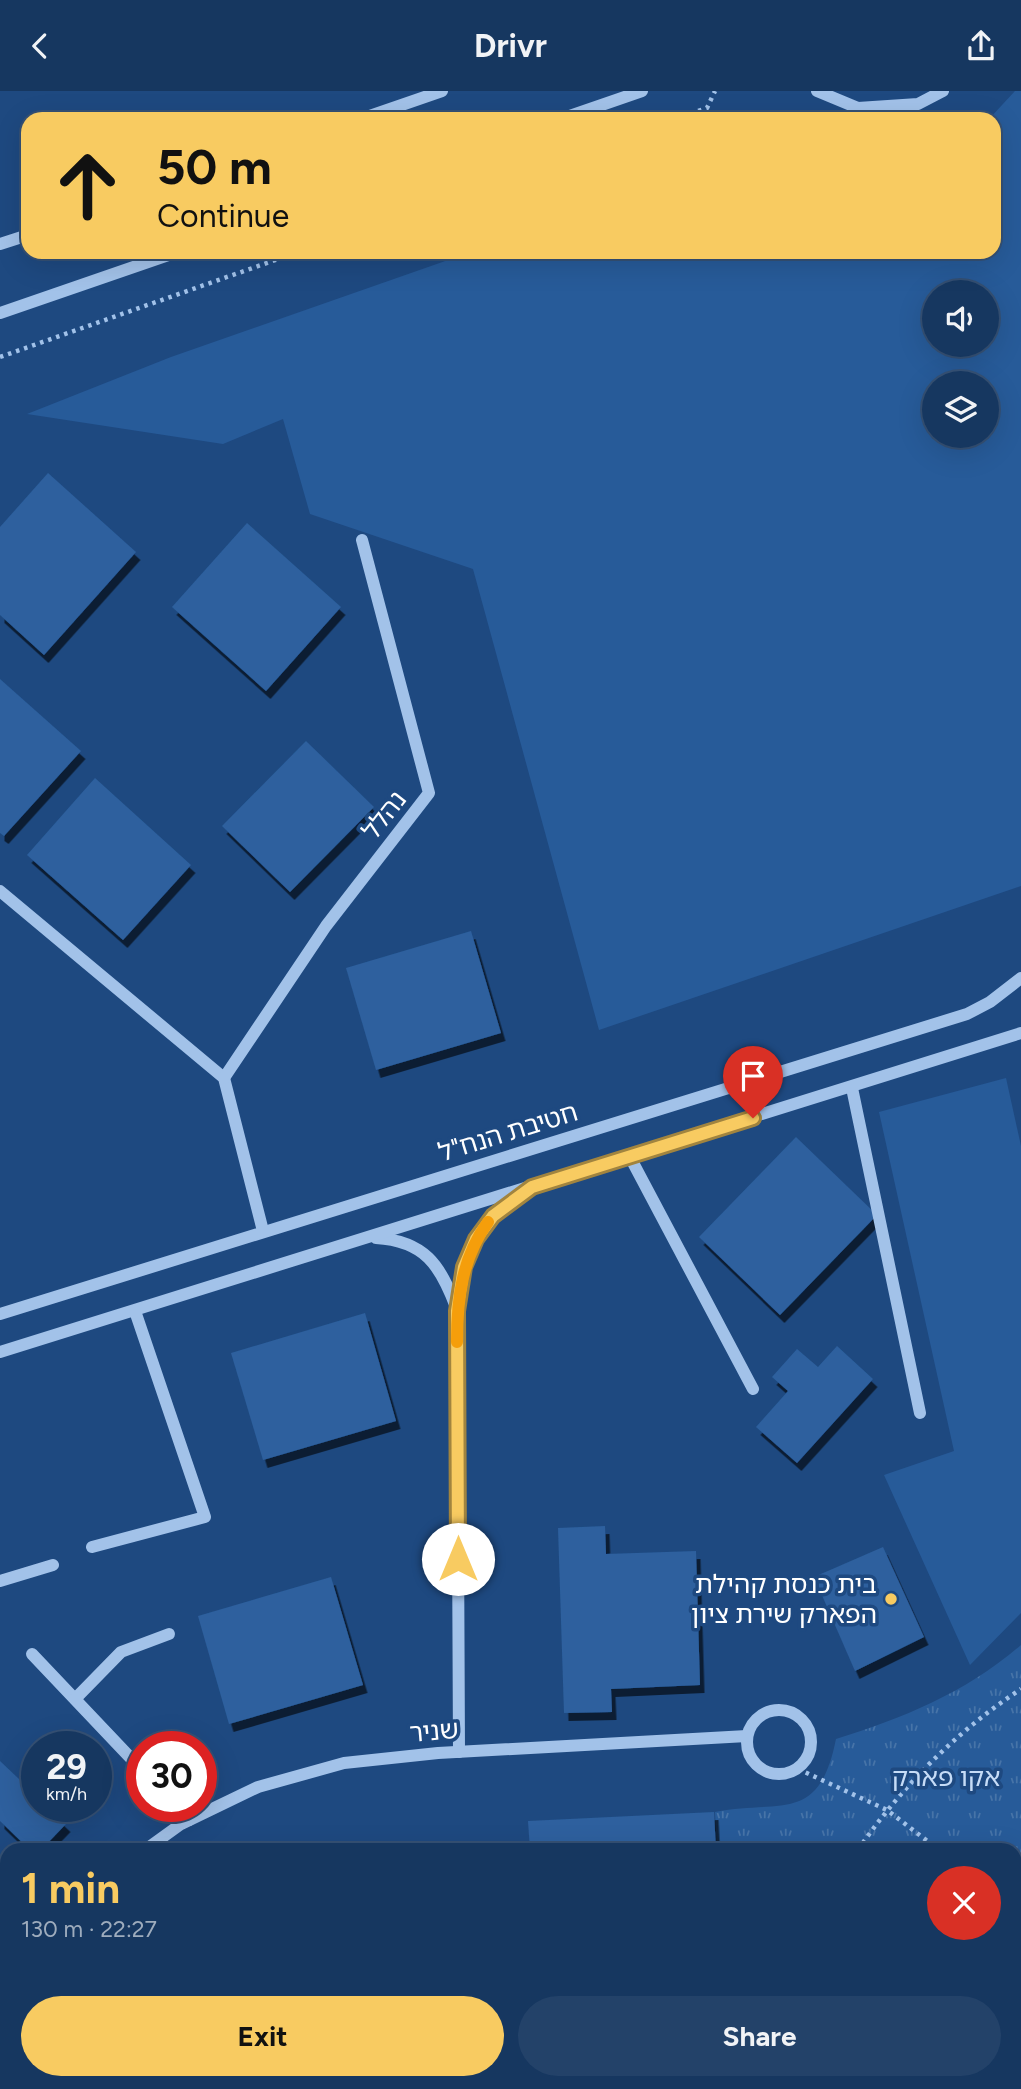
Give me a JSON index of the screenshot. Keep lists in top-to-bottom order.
{
  "streets": {
    "street": ["נהלל", "חטיבת הנח\"ל", "שניר"]
  },
  "parks": ["אקו פארק"],
  "places": ["בית כנסת קהילת הפארק שירת ציון"],
  "page": {
    "header": "Drivr",
    "turn": ["50 m", "Continue"],
    "speed": "29 km/h",
    "limit": "30",
    "heading": ["1 min", "130 m · 22:27"],
    "buttons": ["Exit", "Share"]
  }
}
